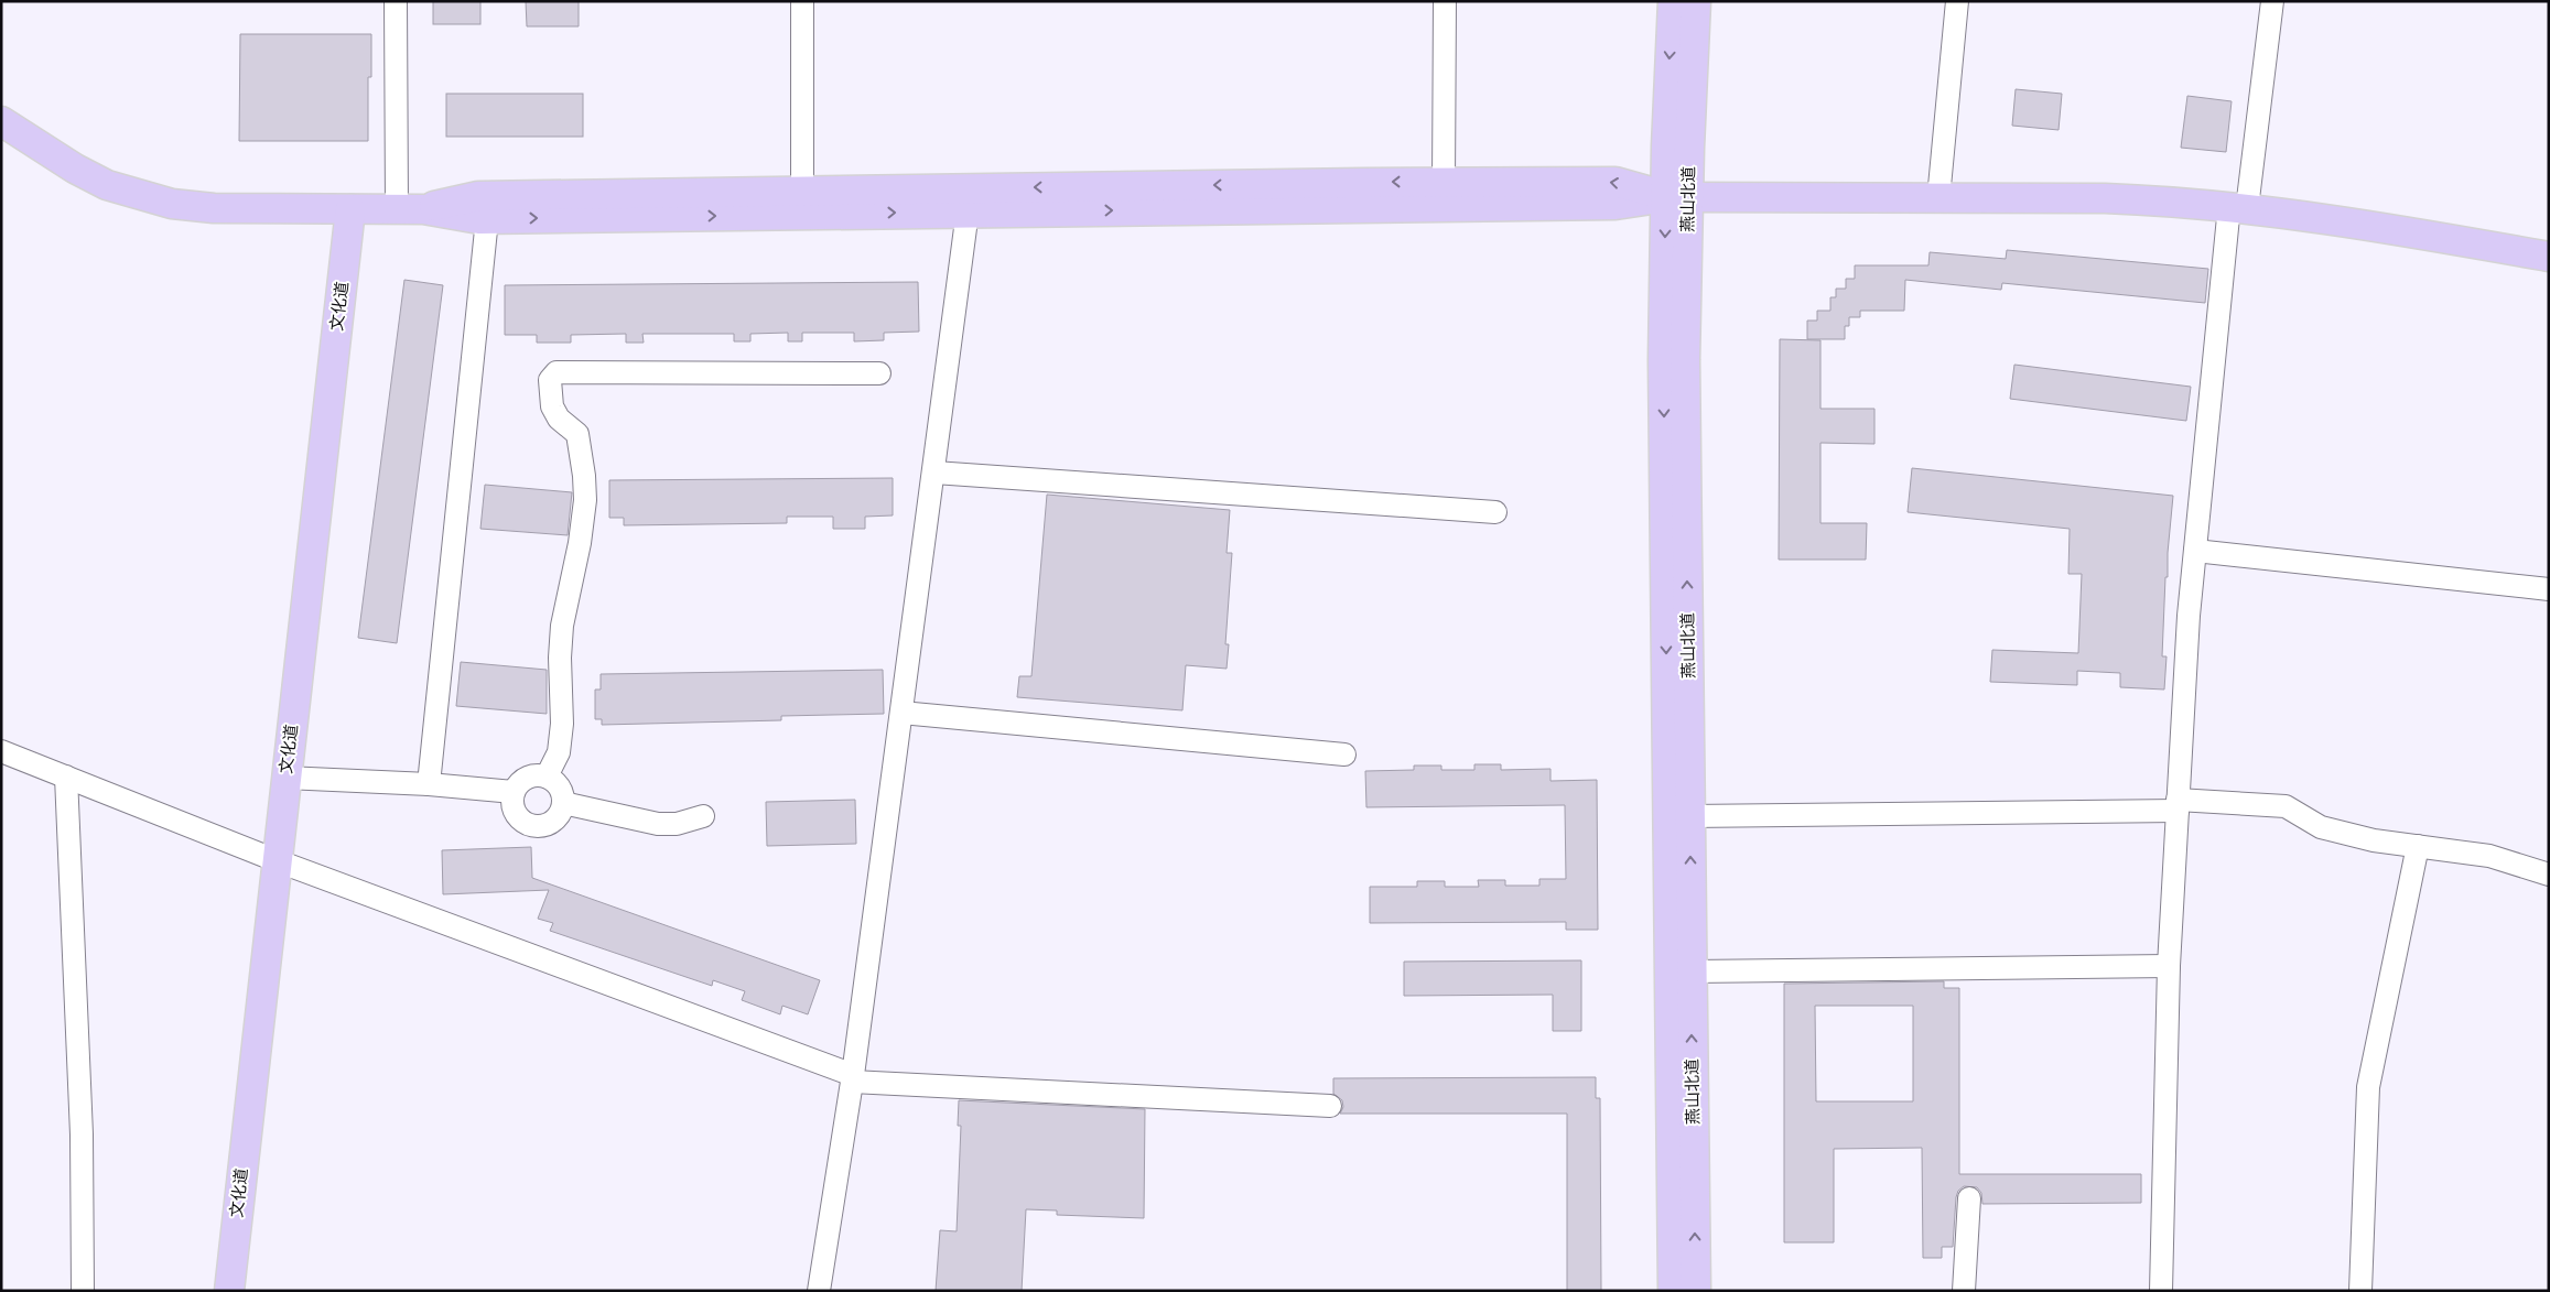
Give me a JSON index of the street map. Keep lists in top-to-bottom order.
{
  "streets": {
    "main road": ["燕山北道", "文化道"]
  }
}
